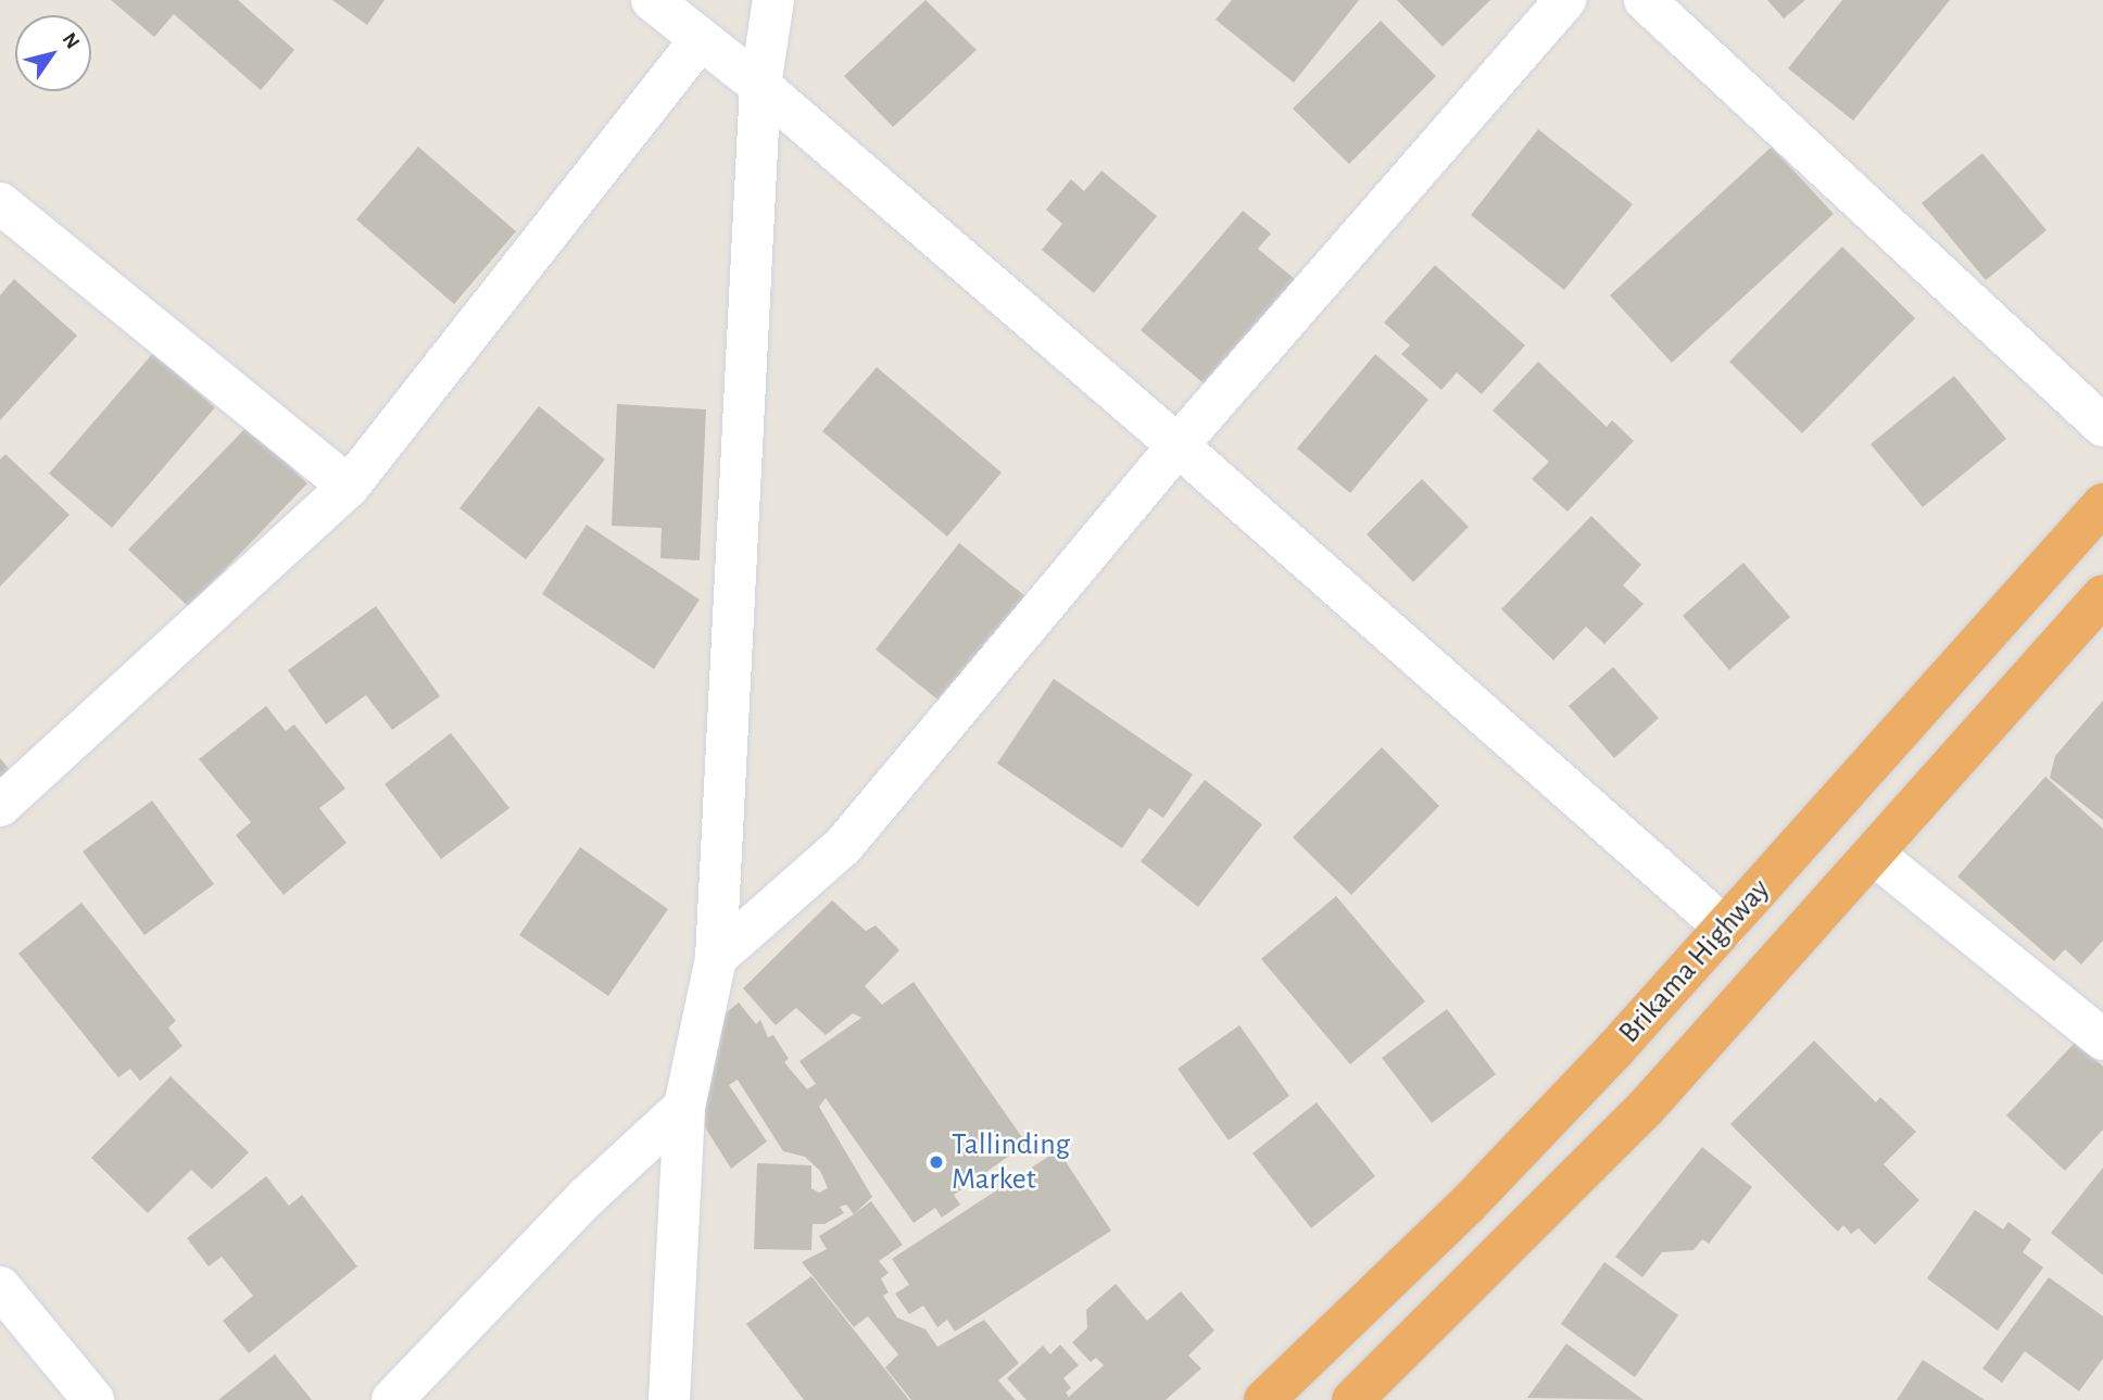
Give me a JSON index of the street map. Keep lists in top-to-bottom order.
{
  "streets": {
    "highway": ["Brikama Highway"]
  },
  "places": ["Tallinding Market"],
  "north": "top right"
}
